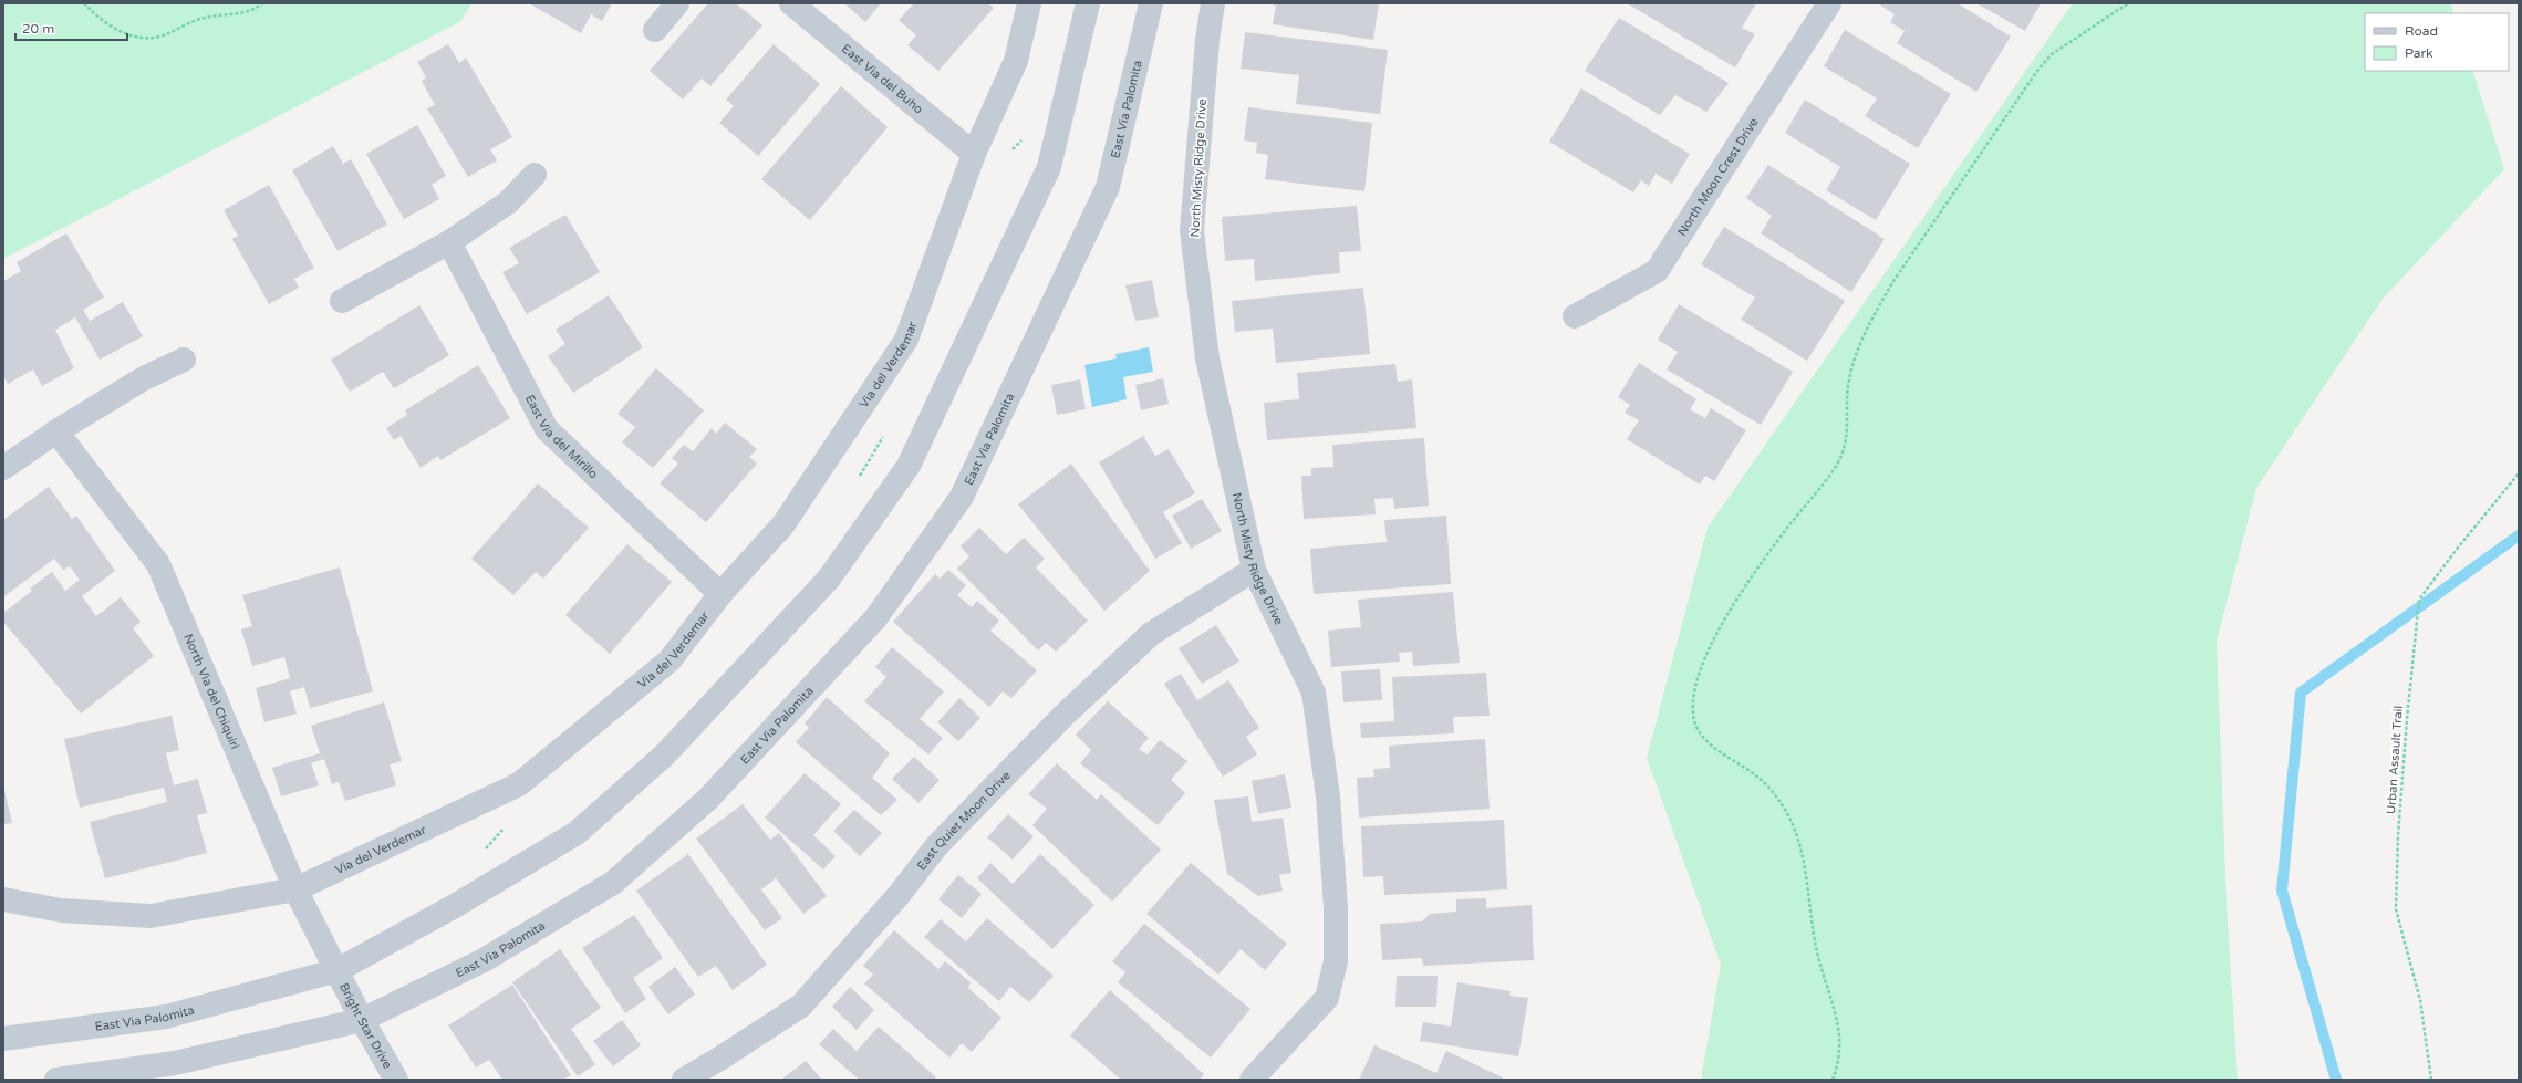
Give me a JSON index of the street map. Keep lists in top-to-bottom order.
{
  "streets": {
    "street": [
      "East Via del Buho",
      "East Via Palomita",
      "North Misty Ridge Drive",
      "North Moon Crest Drive",
      "Via del Verdemar",
      "East Via del Mirillo",
      "North Via del Chiquiri",
      "East Quiet Moon Drive",
      "Bright Star Drive"
    ],
    "path": ["Urban Assault Trail"]
  },
  "crossings": [
    ["East Via del Buho", "Via del Verdemar"],
    ["East Via Palomita", "North Via del Chiquiri"],
    ["East Via Palomita", "Bright Star Drive"],
    ["North Misty Ridge Drive", "East Quiet Moon Drive"],
    ["Via del Verdemar", "East Via del Mirillo"],
    ["Via del Verdemar", "North Via del Chiquiri"],
    ["North Via del Chiquiri", "Bright Star Drive"]
  ],
  "legend": ["Road", "Park"],
  "scale_bar": "20 m"
}
